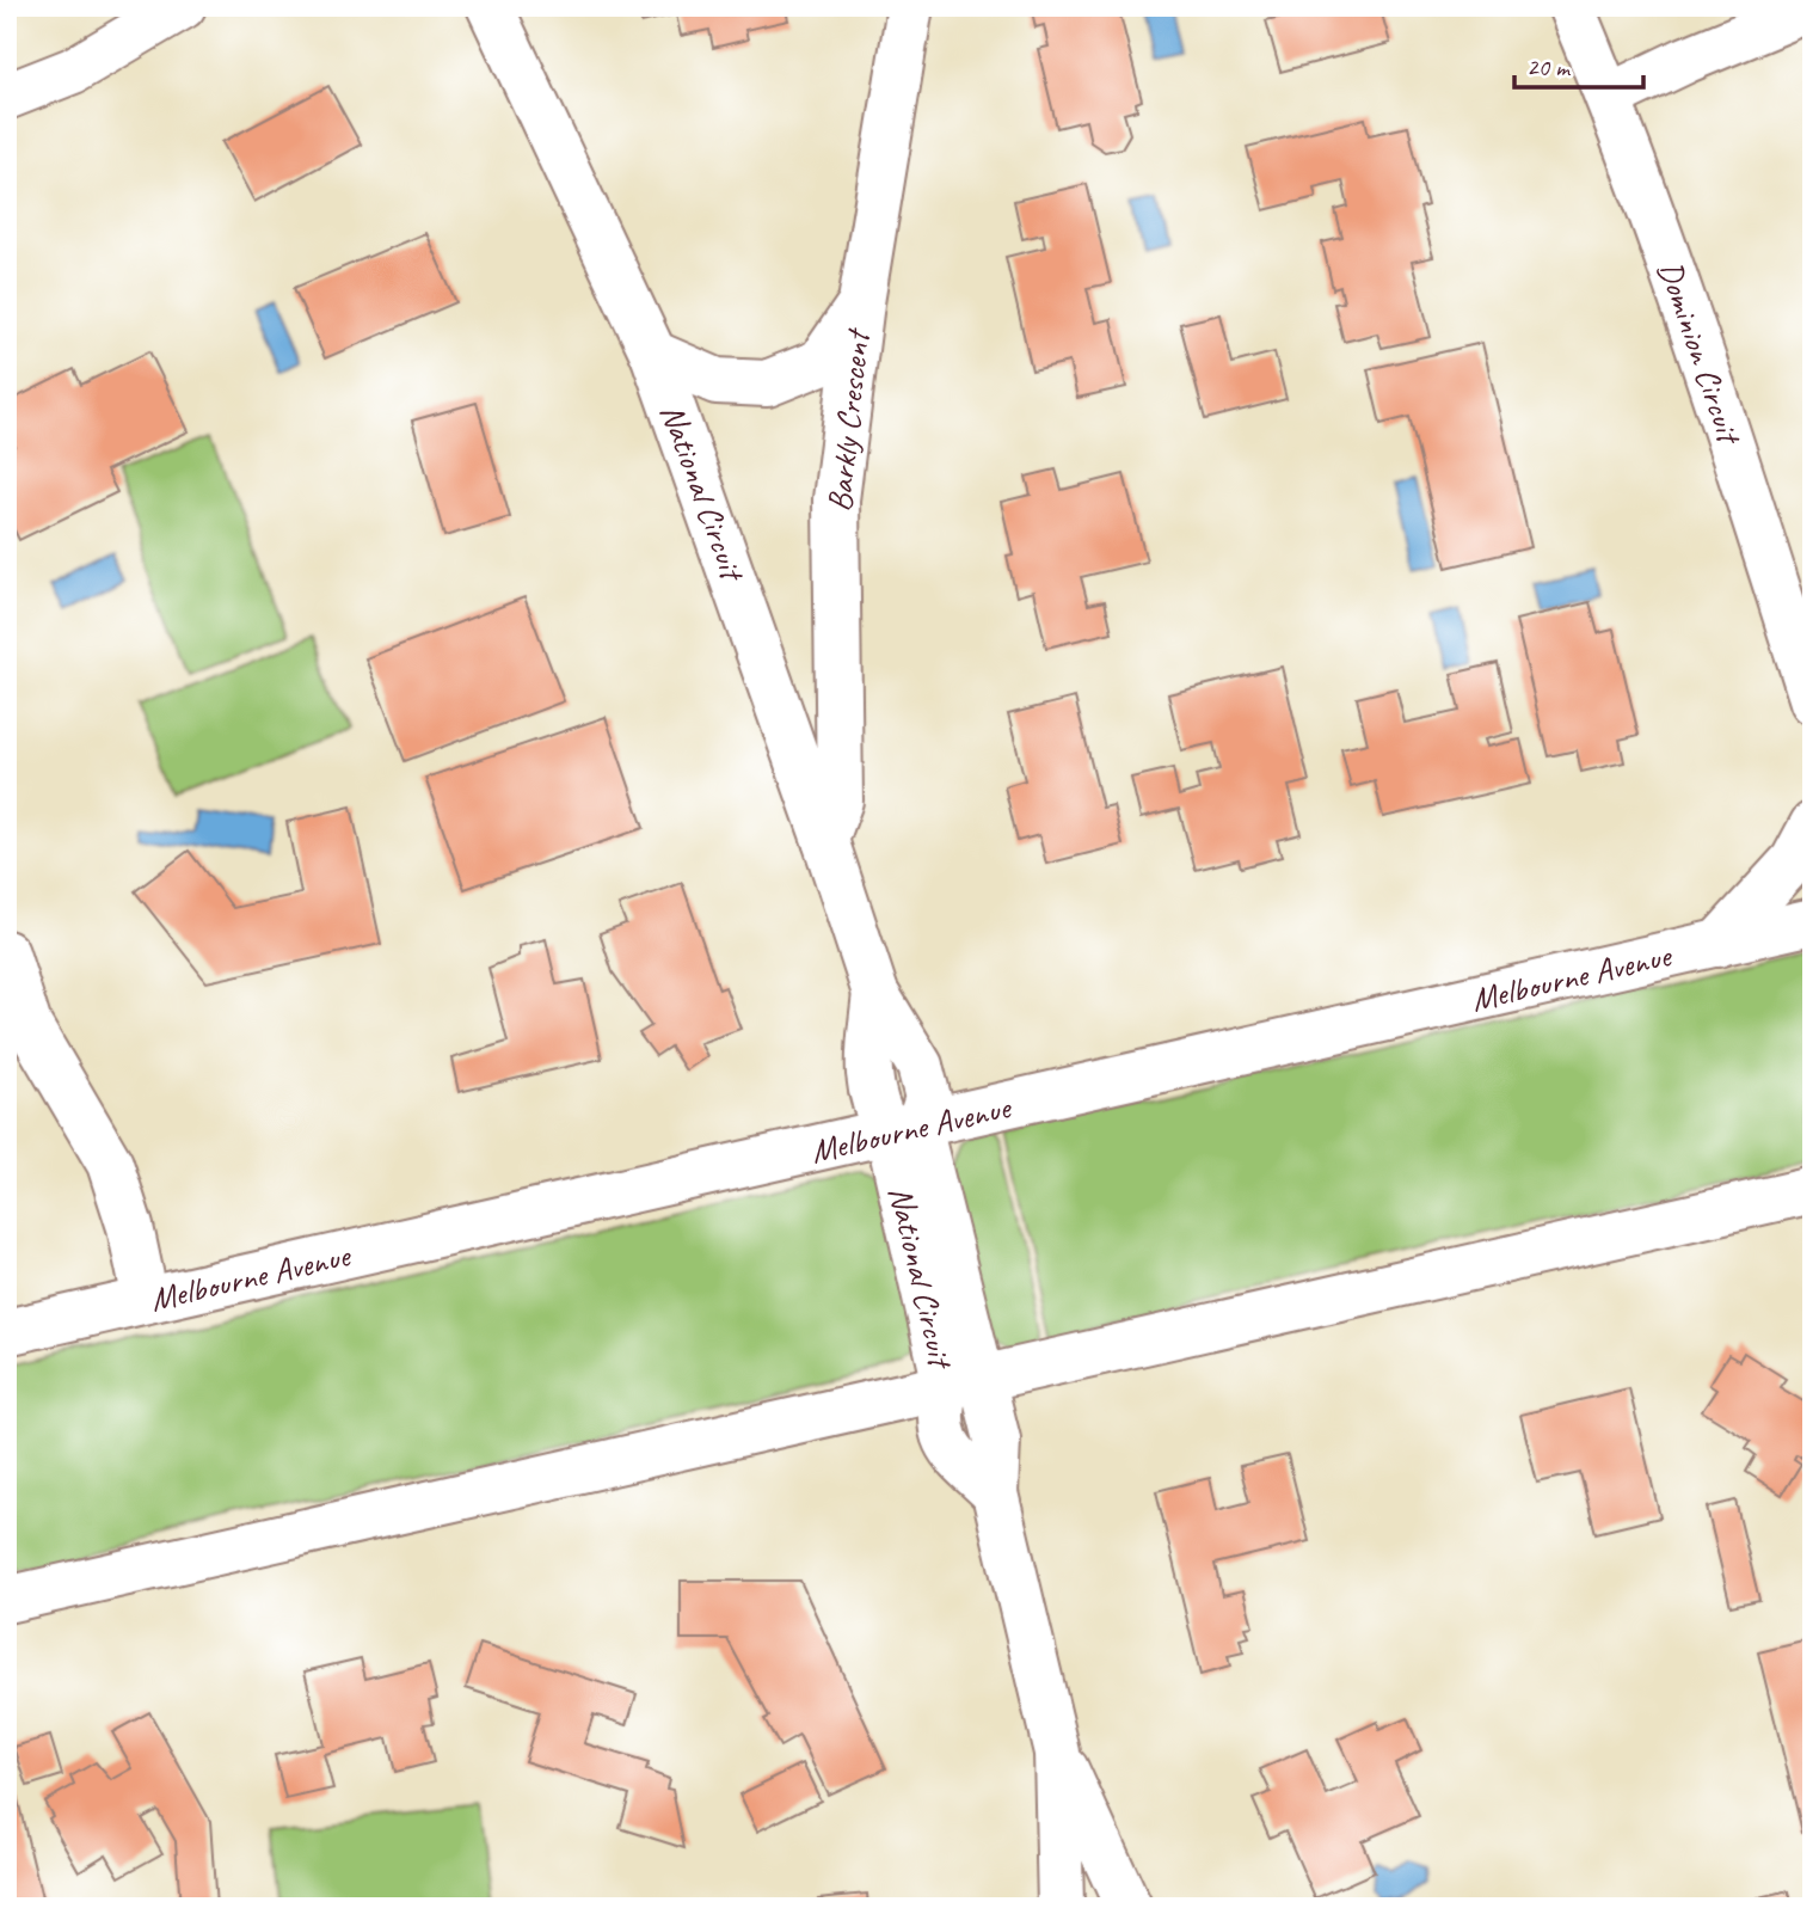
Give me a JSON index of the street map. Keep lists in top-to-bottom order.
{
  "streets": {
    "street": [
      "Dominion Circuit",
      "Barkly Crescent",
      "National Circuit",
      "Melbourne Avenue"
    ]
  },
  "crossings": [
    ["Barkly Crescent", "National Circuit"],
    ["National Circuit", "Melbourne Avenue"]
  ],
  "scale_bar": "20 m"
}
